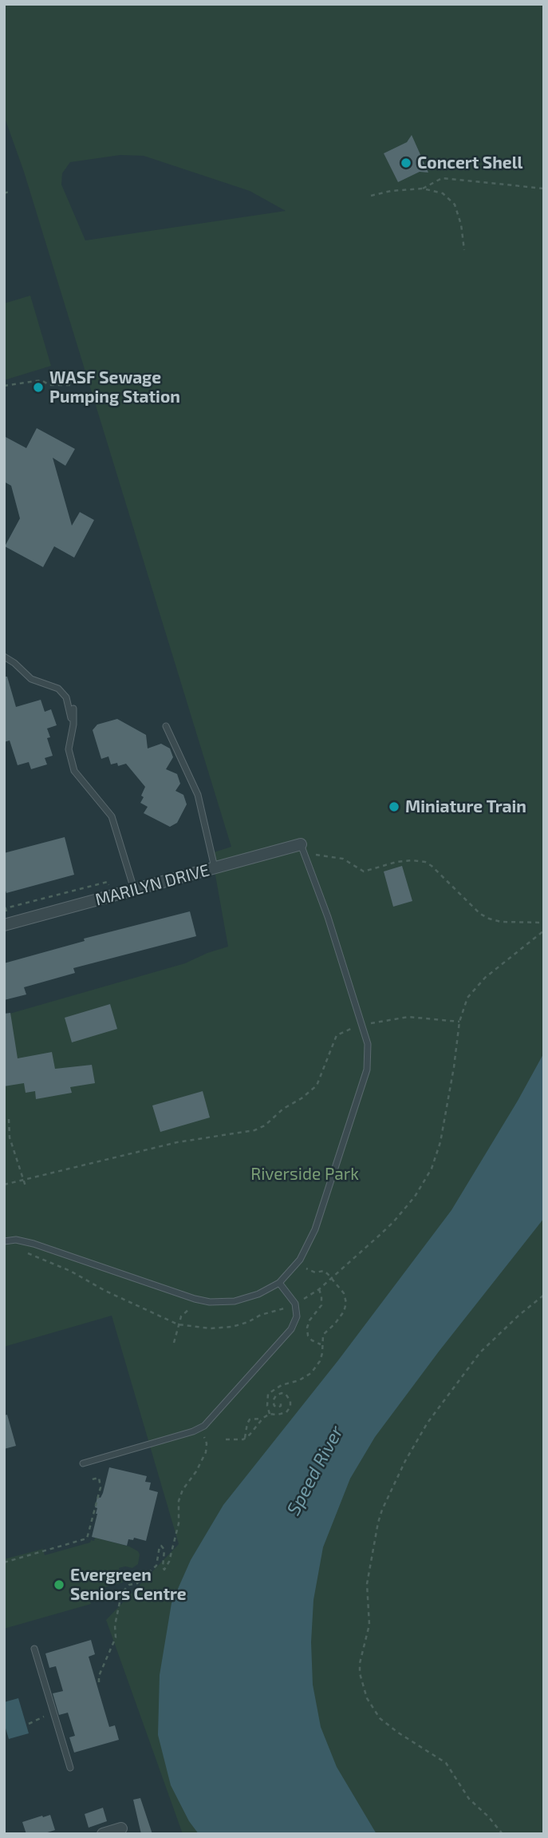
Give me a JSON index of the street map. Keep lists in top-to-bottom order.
{
  "streets": {
    "street": ["MARILYN DRIVE"]
  },
  "water": ["Speed River"],
  "parks": ["Riverside Park"],
  "places": [
    "Concert Shell",
    "WASF Sewage Pumping Station",
    "Miniature Train",
    "Evergreen Seniors Centre"
  ]
}
